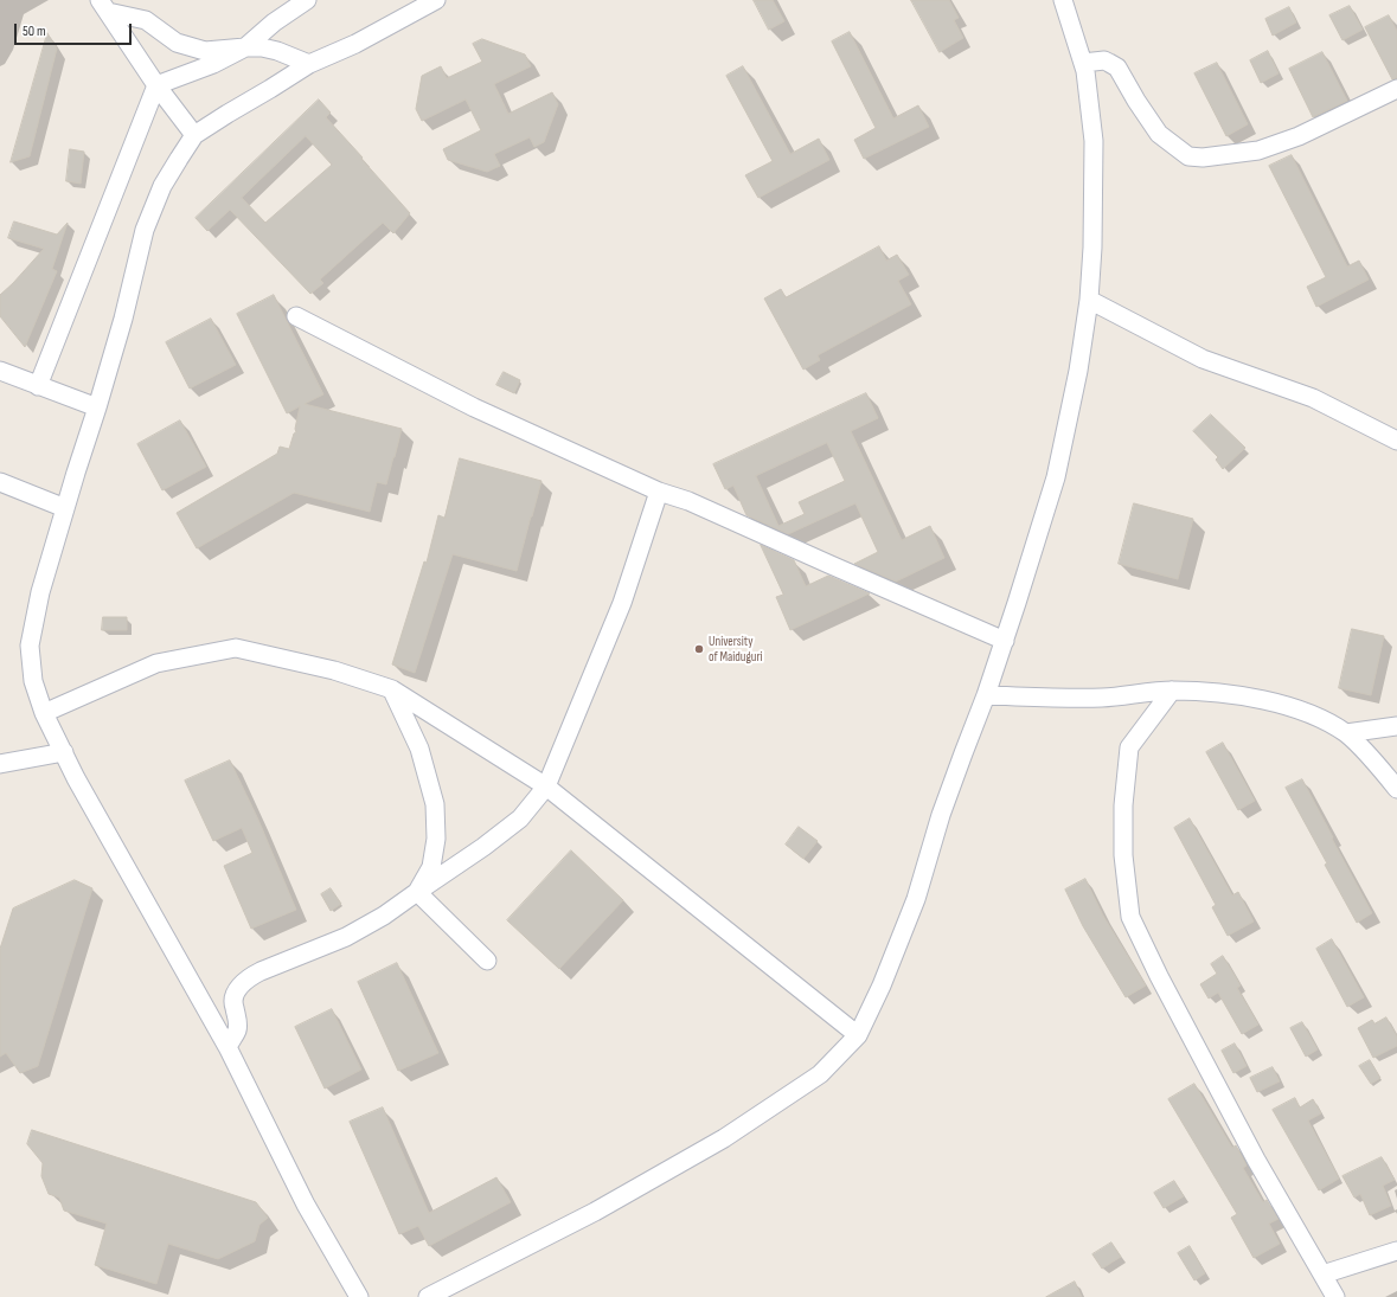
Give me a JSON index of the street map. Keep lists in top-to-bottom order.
{
  "places": ["University of Maiduguri"],
  "scale_bar": "50 m"
}
